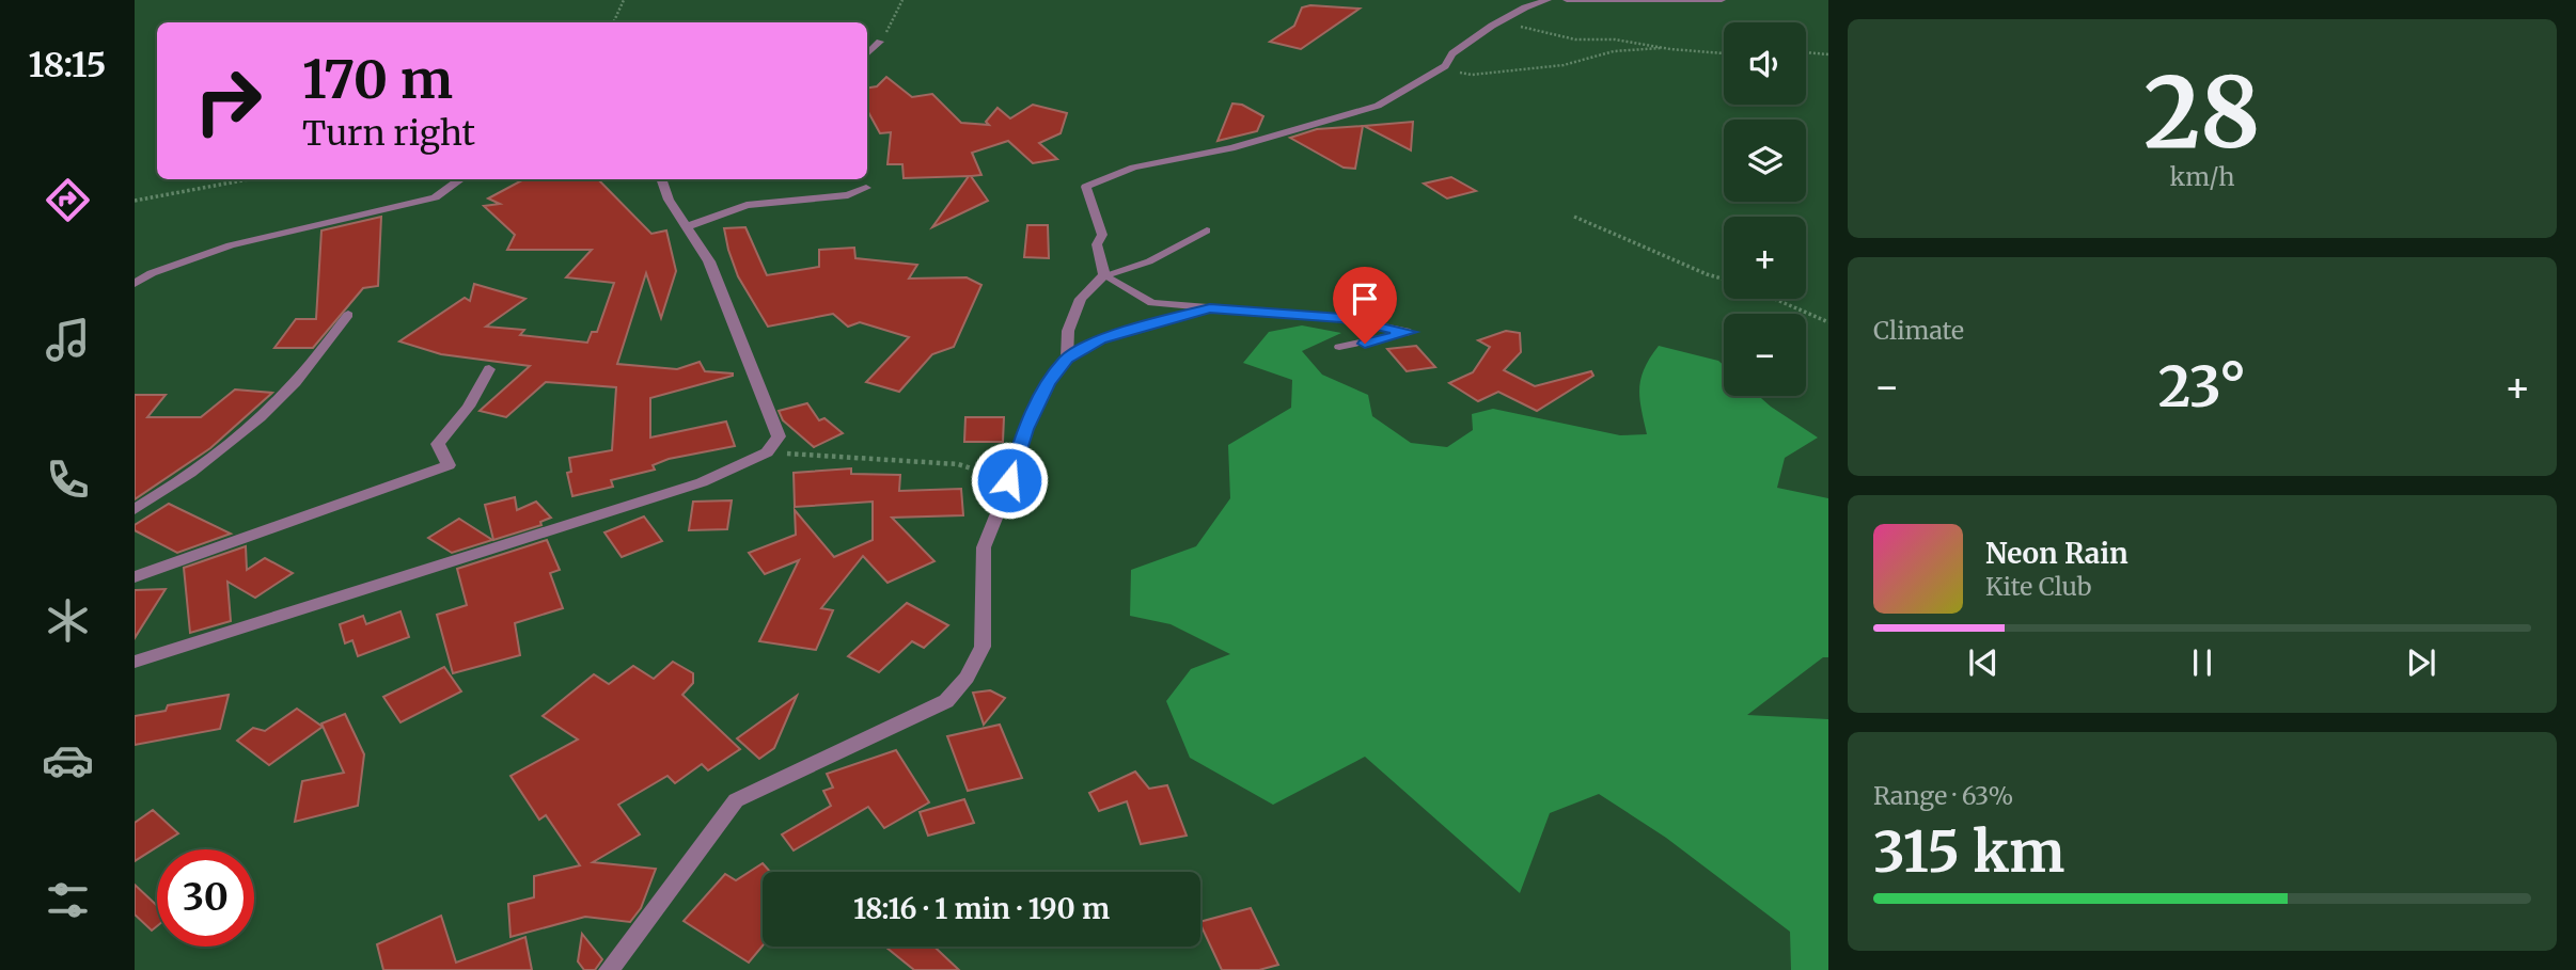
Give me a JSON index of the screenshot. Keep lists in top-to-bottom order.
{
  "page": {
    "tabs": "18:15",
    "tile": [
      ["28", "km/h"],
      "Climate",
      ["Range · 63%", "315 km"]
    ],
    "map_buttons": ["+", "−"],
    "turn": ["170 m", "Turn right"],
    "heat": ["−", "23°", "+"],
    "song": ["Neon Rain", "Kite Club"],
    "limit": "30",
    "trip": "18:16 · 1 min · 190 m"
  }
}
